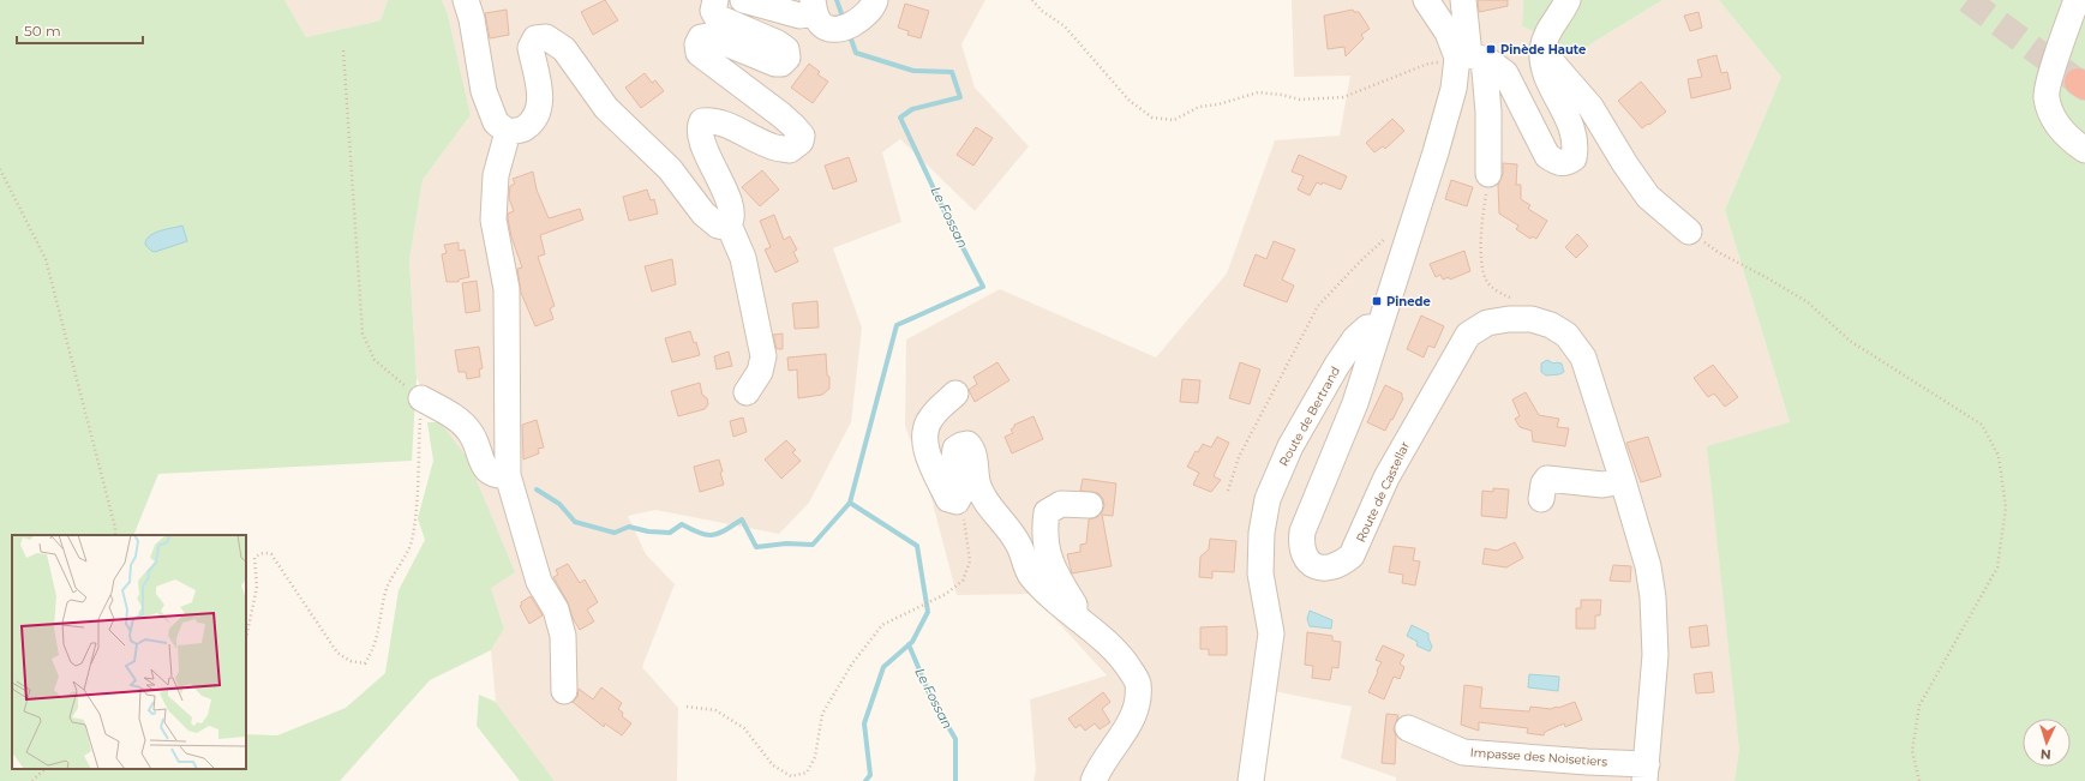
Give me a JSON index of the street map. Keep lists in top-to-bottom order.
{
  "streets": {
    "street": ["Route de Bertrand", "Route de Castellar", "Impasse des Noisetiers"]
  },
  "crossings": [
    ["Route de Bertrand", "Route de Castellar"],
    ["Route de Castellar", "Impasse des Noisetiers"]
  ],
  "water": ["Le Fossan"],
  "places": {
    "transit": ["Pinède Haute", "Pinede"]
  },
  "scale_bar": "50 m",
  "north": "bottom"
}
